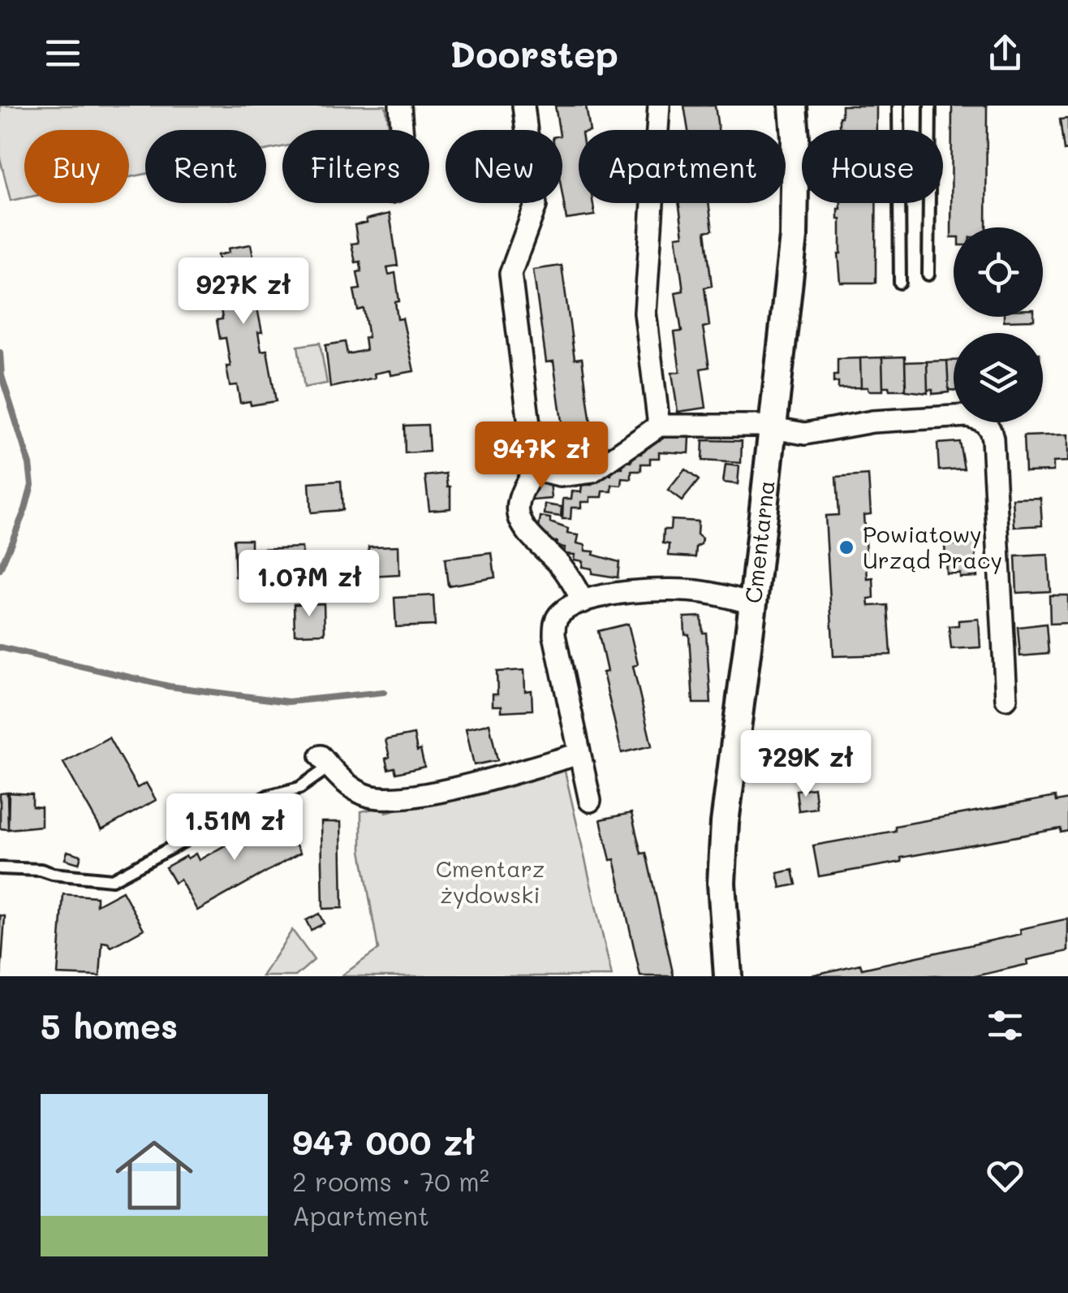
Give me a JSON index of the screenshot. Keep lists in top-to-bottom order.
{
  "streets": {
    "street": ["Cmentarna"]
  },
  "parks": ["Cmentarz żydowski"],
  "places": ["Powiatowy Urząd Pracy"],
  "page": {
    "header": "Doorstep",
    "chip": [
      "Buy",
      "Rent",
      "Filters",
      "New",
      "Apartment",
      "House"
    ],
    "price": [
      "927K zł",
      "947K zł",
      "1.07M zł",
      "729K zł",
      "1.51M zł"
    ],
    "heading": "5 homes",
    "list": [
      {
        "name": "947 000 zł",
        "note": "2 rooms · 70 m² · Apartment"
      }
    ]
  }
}
